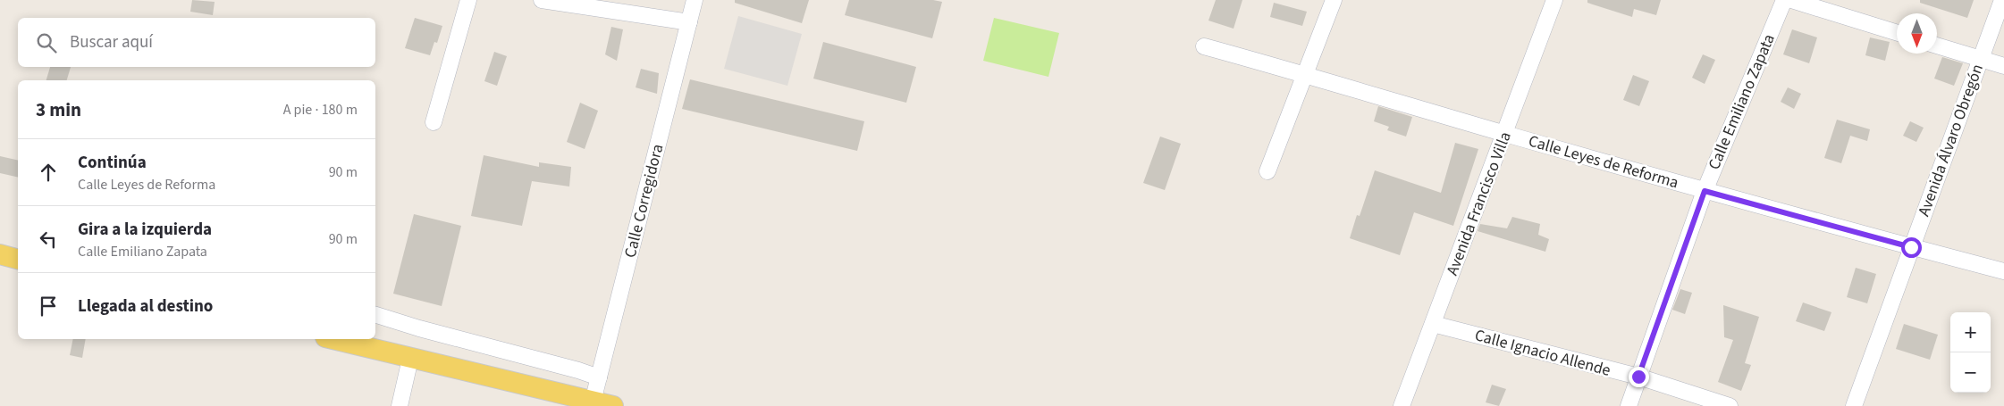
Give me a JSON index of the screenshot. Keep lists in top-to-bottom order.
{
  "streets": {
    "street": [
      "Calle Emiliano Zapata",
      "Avenida Álvaro Obregón",
      "Calle Leyes de Reforma",
      "Calle Corregidora",
      "Avenida Francisco Villa",
      "Calle Ignacio Allende"
    ]
  },
  "crossings": [
    ["Calle Emiliano Zapata", "Calle Leyes de Reforma"],
    ["Calle Emiliano Zapata", "Calle Ignacio Allende"],
    ["Avenida Álvaro Obregón", "Calle Leyes de Reforma"],
    ["Calle Leyes de Reforma", "Avenida Francisco Villa"],
    ["Avenida Francisco Villa", "Calle Ignacio Allende"]
  ],
  "north": "bottom",
  "page": {
    "search": "Buscar aquí",
    "heading": ["3 min", "A pie · 180 m"],
    "list": [
      ["Continúa", "Calle Leyes de Reforma", "90 m"],
      ["Gira a la izquierda", "Calle Emiliano Zapata", "90 m"],
      "Llegada al destino"
    ],
    "map_buttons": ["+", "−"]
  }
}
